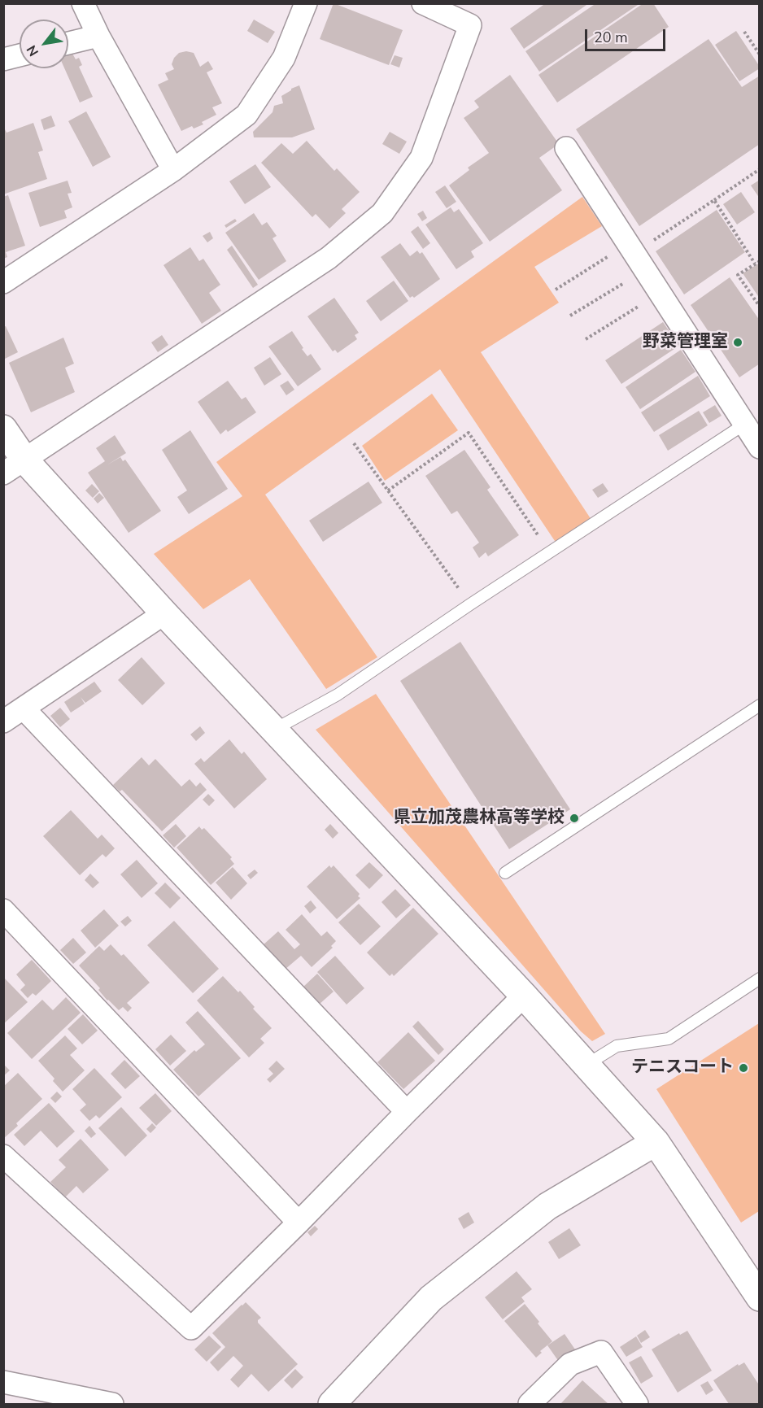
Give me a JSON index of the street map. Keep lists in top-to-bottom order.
{
  "places": ["野菜管理室", "県立加茂農林高等学校", "テニスコート"],
  "scale_bar": "20 m",
  "north": "bottom left"
}
